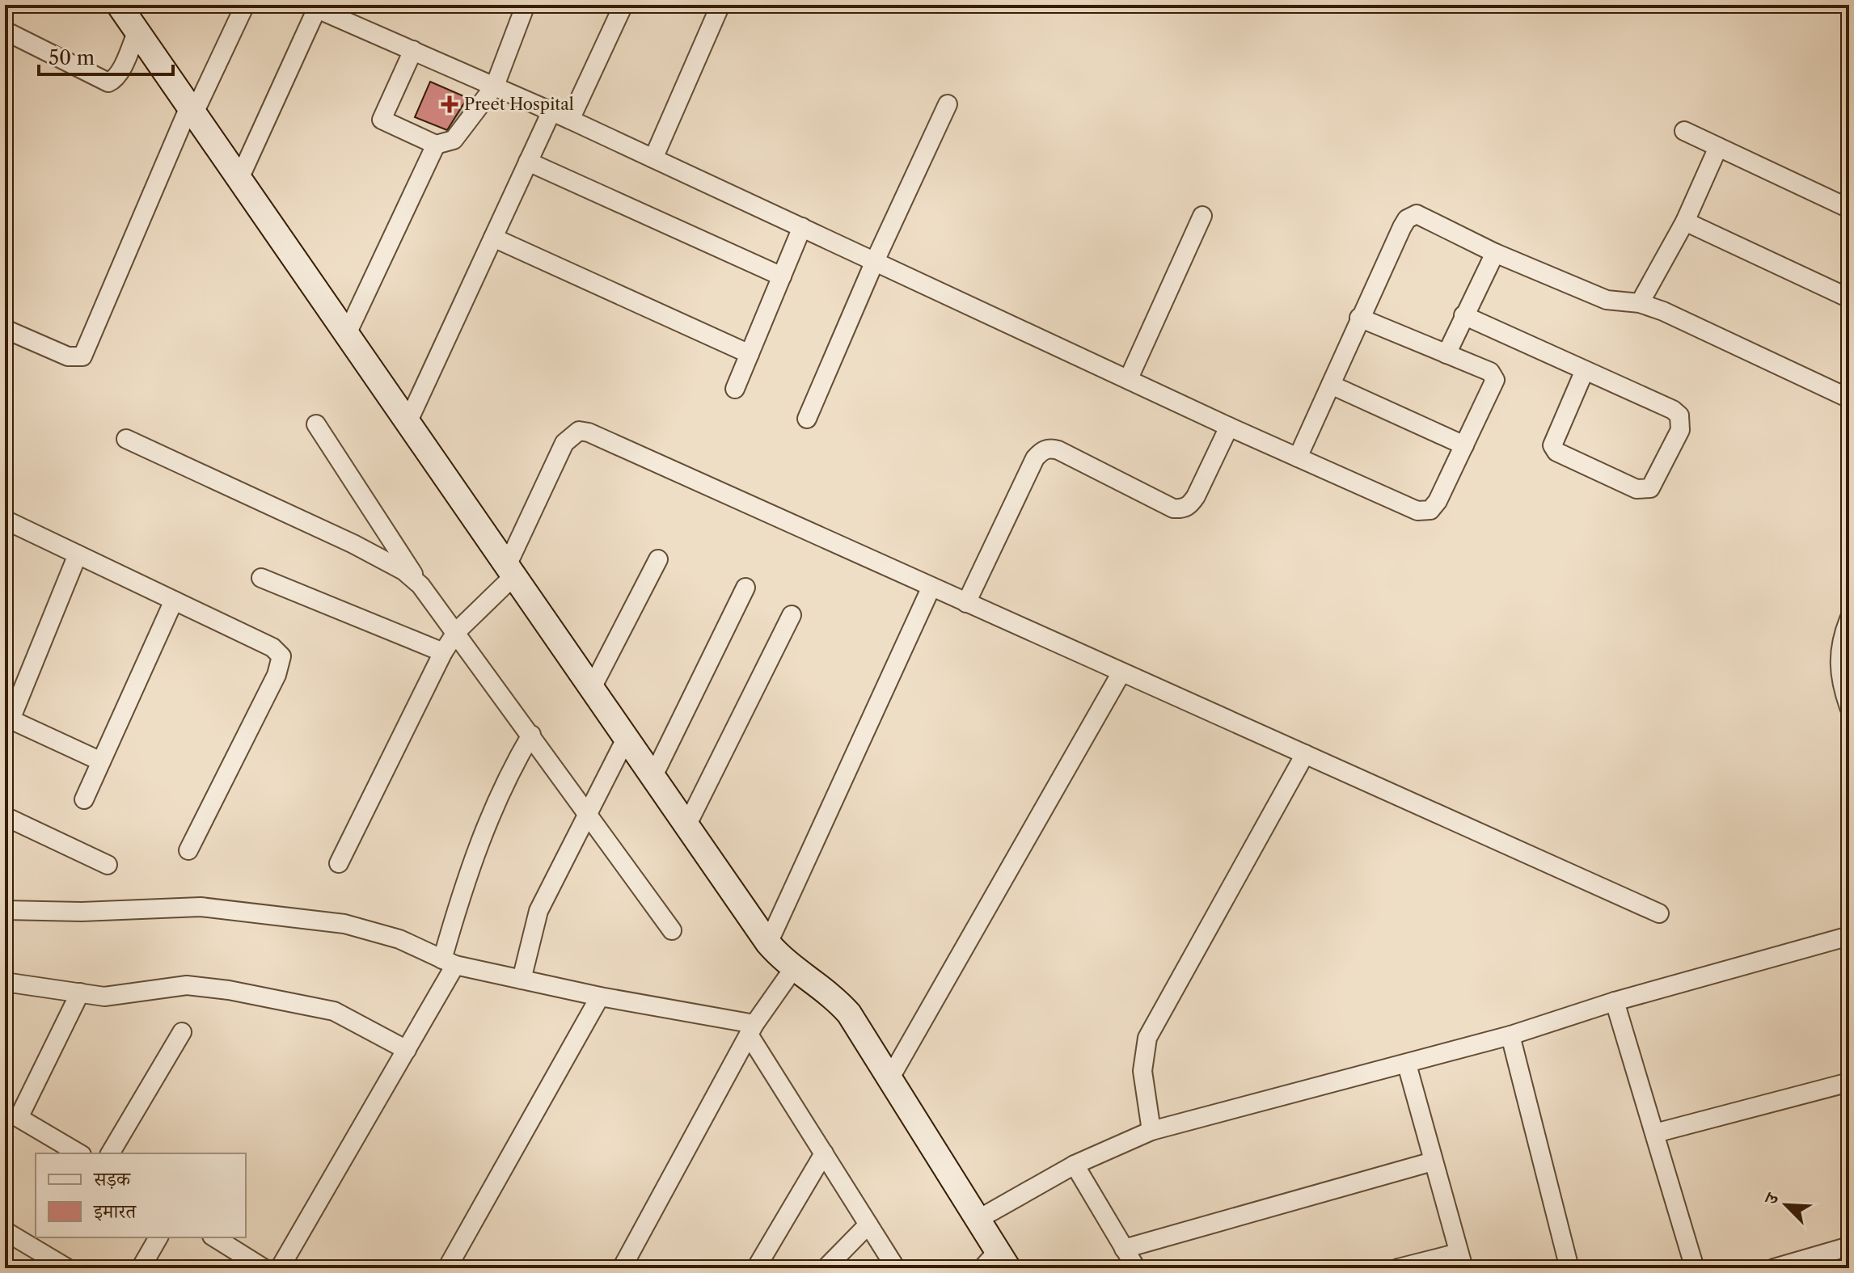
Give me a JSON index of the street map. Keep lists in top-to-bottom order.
{
  "places": {
    "health": ["Preet Hospital"]
  },
  "legend": ["सड़क", "इमारत"],
  "scale_bar": "50 m",
  "north": "top left"
}
